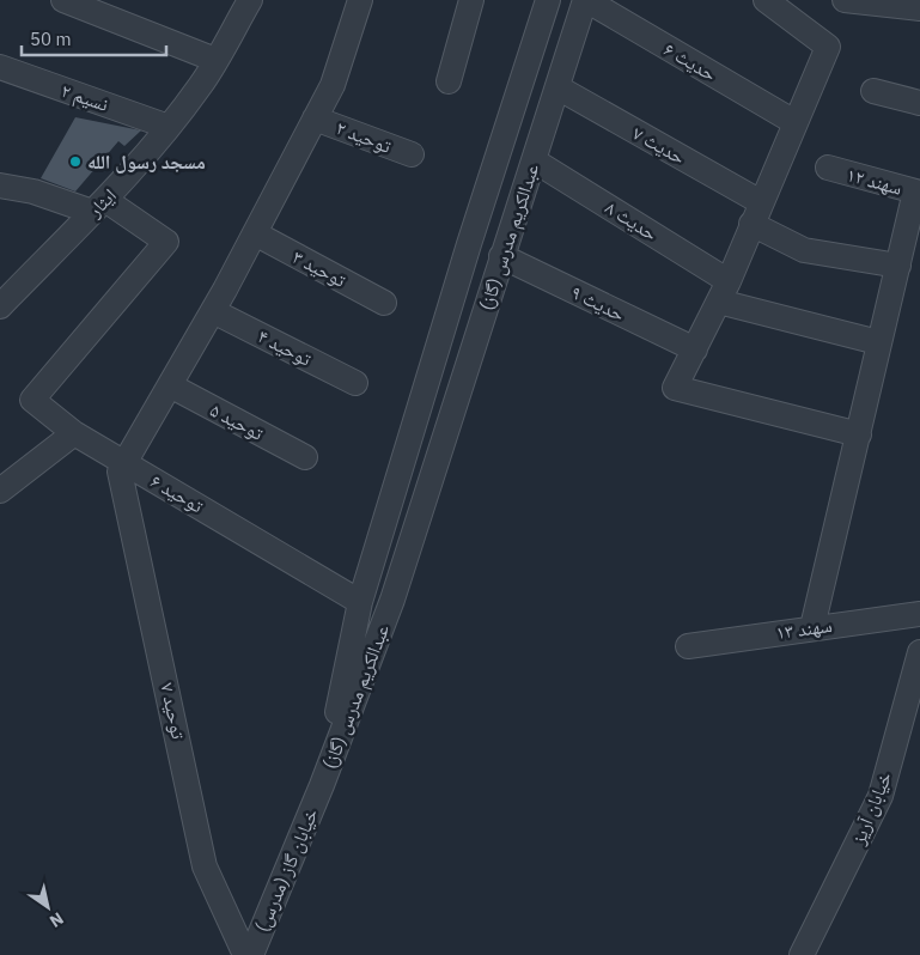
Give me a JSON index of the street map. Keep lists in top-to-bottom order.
{
  "streets": {
    "street": [
      "حدیث ۶",
      "نسیم ۲",
      "توحید ۲",
      "حدیث ۷",
      "سهند ۱۲",
      "ایثار",
      "حدیث ۸",
      "عبدالکریم مدرس (گاز)",
      "توحید ۳",
      "حدیث ۹",
      "توحید ۴",
      "توحید ۵",
      "توحید ۶",
      "سهند ۱۳",
      "توحید ۷",
      "خیابان آریز",
      "خیابان گاز (مدرس)"
    ]
  },
  "crossings": [
    ["حدیث ۶", "عبدالکریم مدرس (گاز)"],
    ["نسیم ۲", "ایثار"],
    ["حدیث ۷", "عبدالکریم مدرس (گاز)"],
    ["ایثار", "توحید ۶"],
    ["حدیث ۸", "عبدالکریم مدرس (گاز)"],
    ["عبدالکریم مدرس (گاز)", "حدیث ۹"],
    ["عبدالکریم مدرس (گاز)", "توحید ۶"],
    ["عبدالکریم مدرس (گاز)", "خیابان گاز (مدرس)"],
    ["توحید ۶", "توحید ۷"]
  ],
  "places": ["مسجد رسول الله"],
  "scale_bar": "50 m",
  "north": "bottom right"
}
